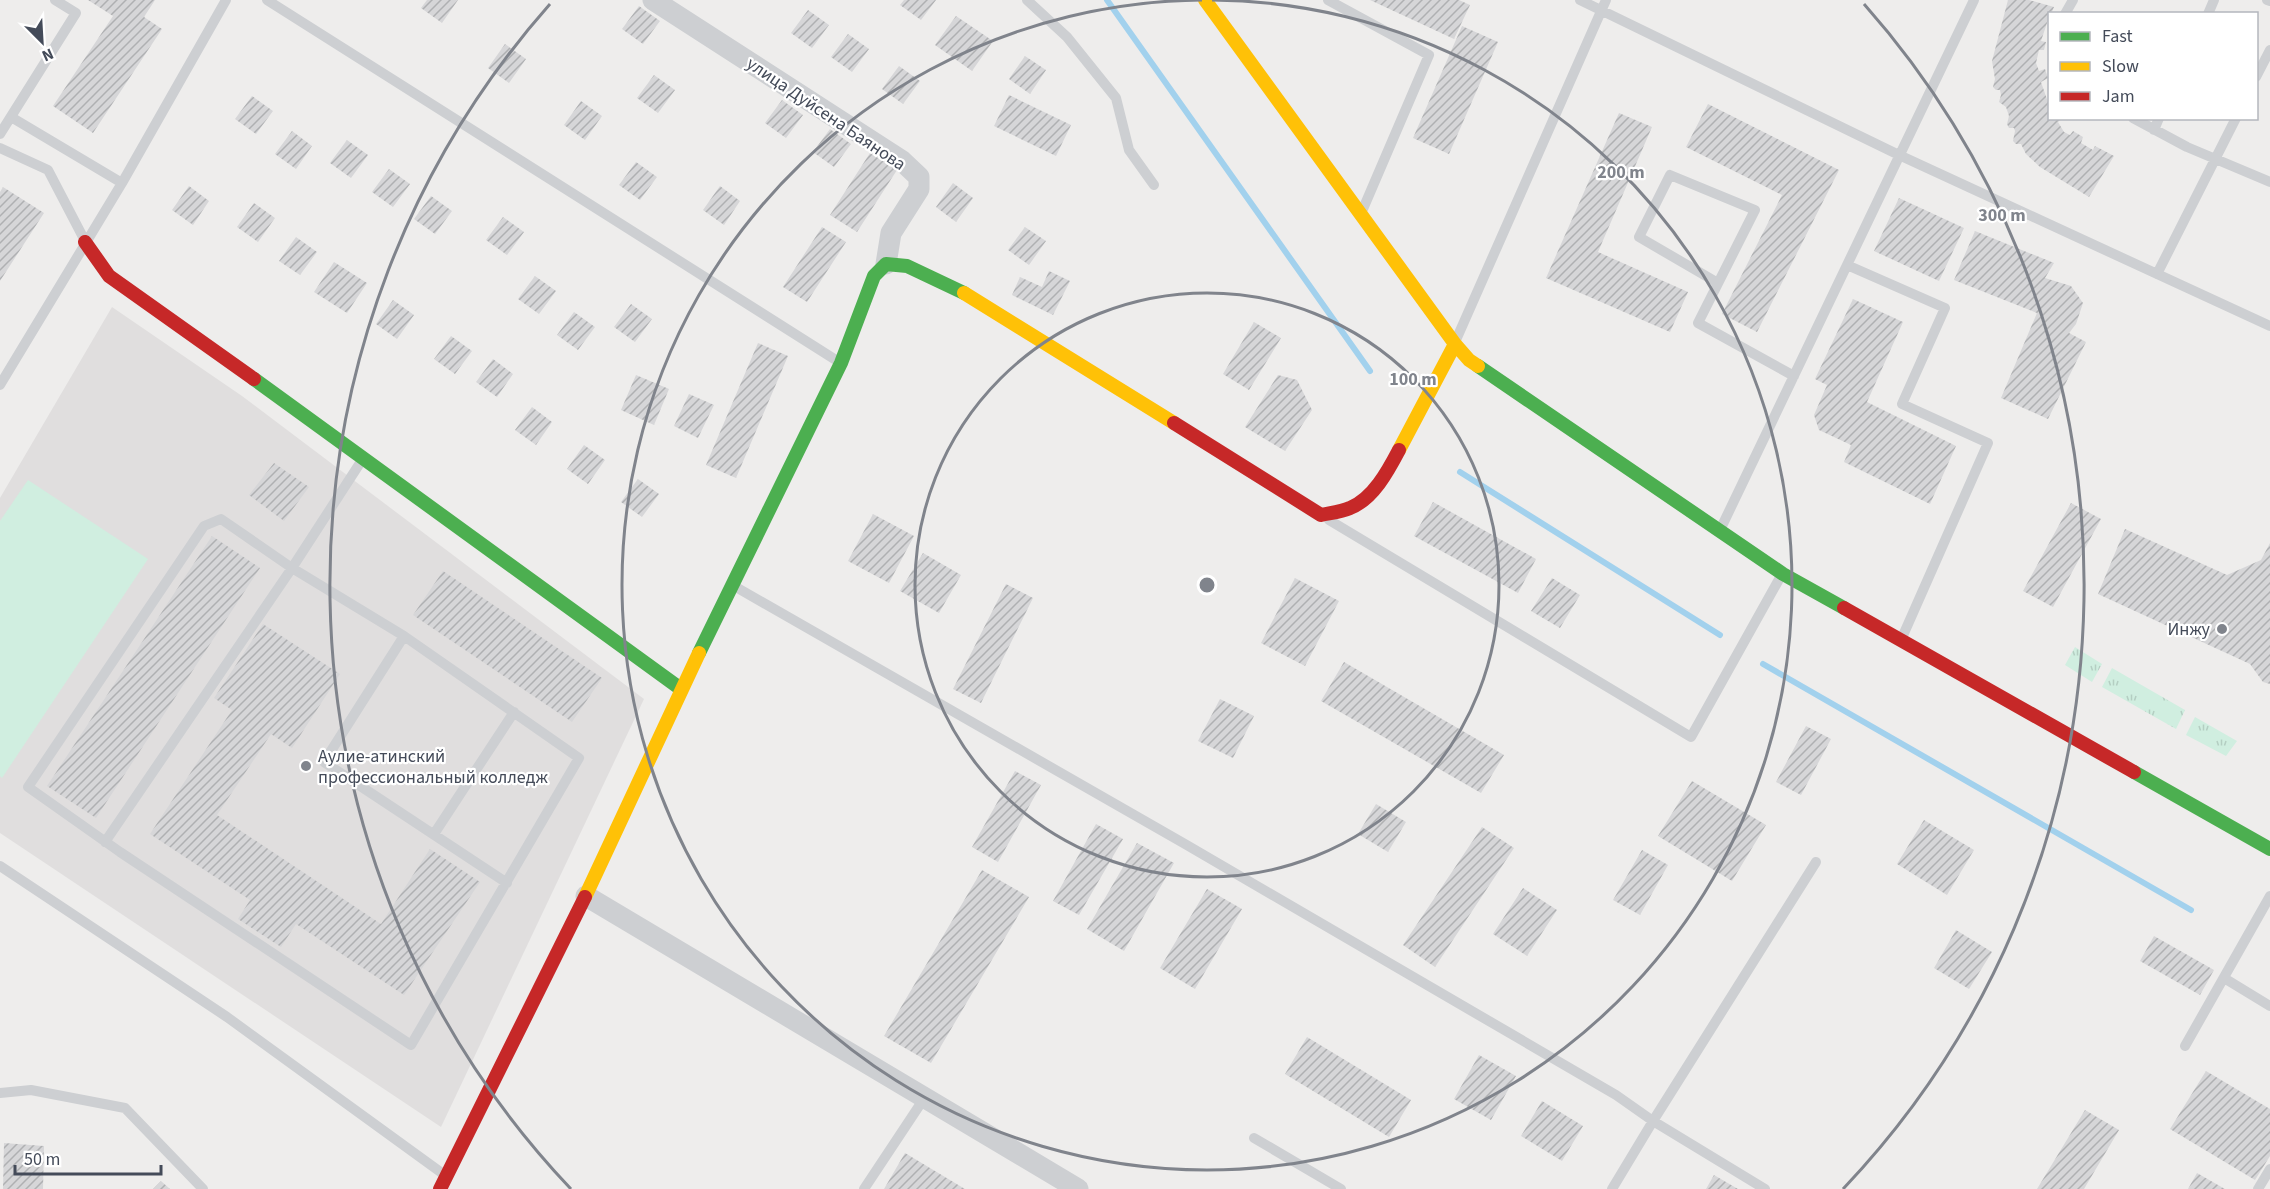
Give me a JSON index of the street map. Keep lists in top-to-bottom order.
{
  "streets": {
    "street": ["улица Дуйсена Баянова"]
  },
  "places": ["Инжу", "Аулие-атинский профессиональный колледж"],
  "legend": ["Fast", "Slow", "Jam"],
  "scale_bar": "50 m",
  "north": "bottom right",
  "rings": ["200 m", "300 m", "100 m"]
}
